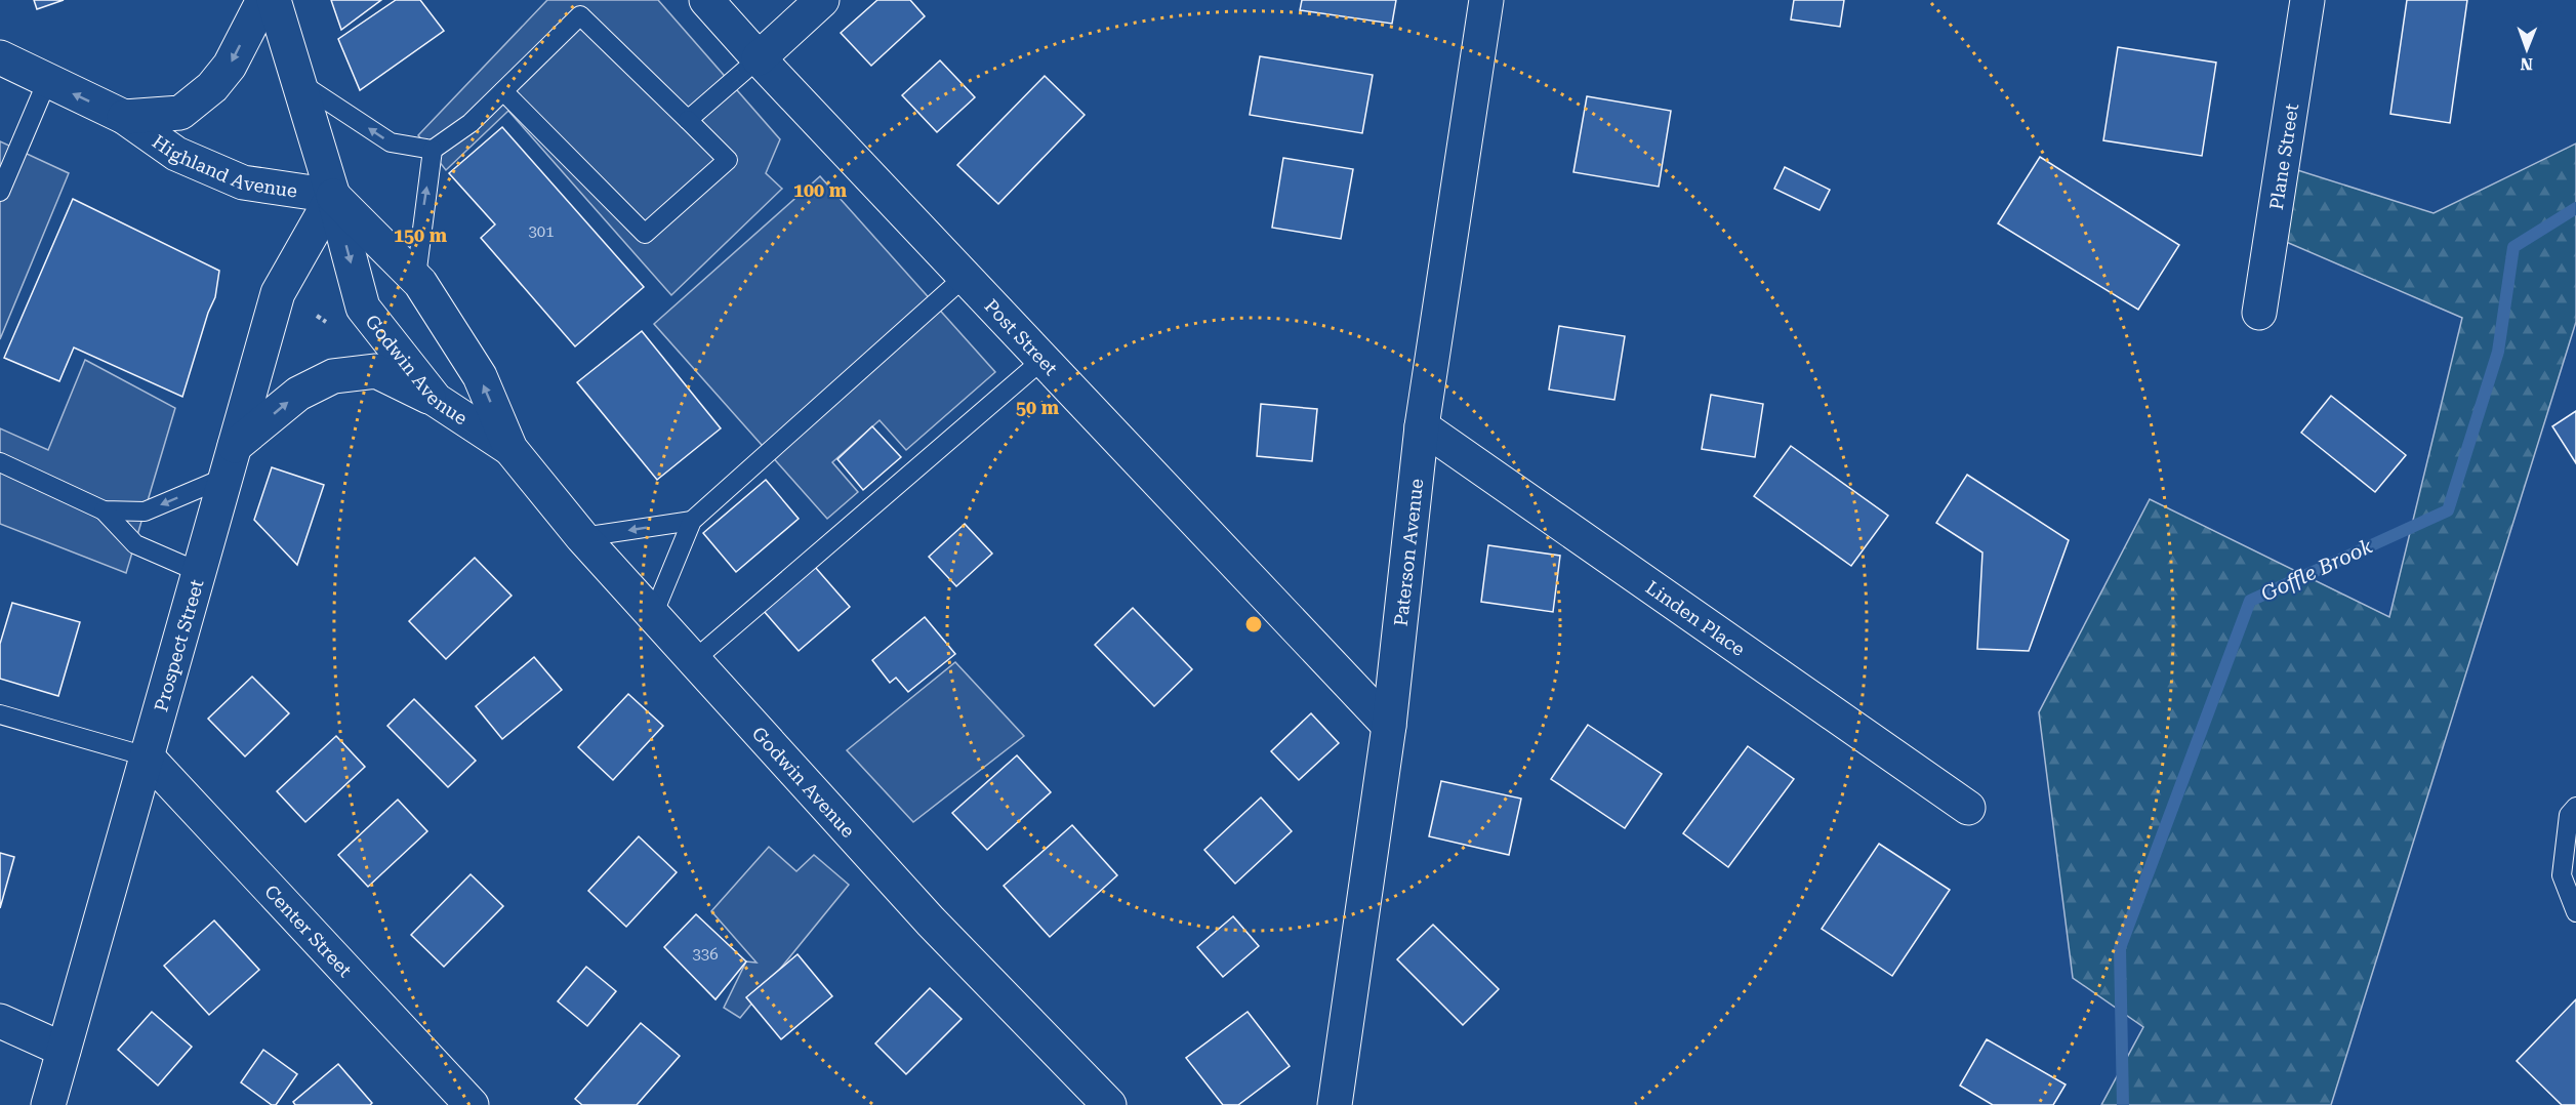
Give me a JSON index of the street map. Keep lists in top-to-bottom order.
{
  "streets": {
    "street": [
      "Plane Street",
      "Highland Avenue",
      "Post Street",
      "Godwin Avenue",
      "Paterson Avenue",
      "Linden Place",
      "Prospect Street",
      "Center Street"
    ]
  },
  "crossings": [
    ["Highland Avenue", "Godwin Avenue"],
    ["Highland Avenue", "Prospect Street"],
    ["Post Street", "Paterson Avenue"],
    ["Godwin Avenue", "Prospect Street"],
    ["Paterson Avenue", "Linden Place"],
    ["Prospect Street", "Center Street"]
  ],
  "one_way": ["Highland Avenue"],
  "water": ["Goffle Brook"],
  "house_numbers": ["301", "336"],
  "north": "bottom",
  "rings": ["100 m", "150 m", "50 m"]
}
